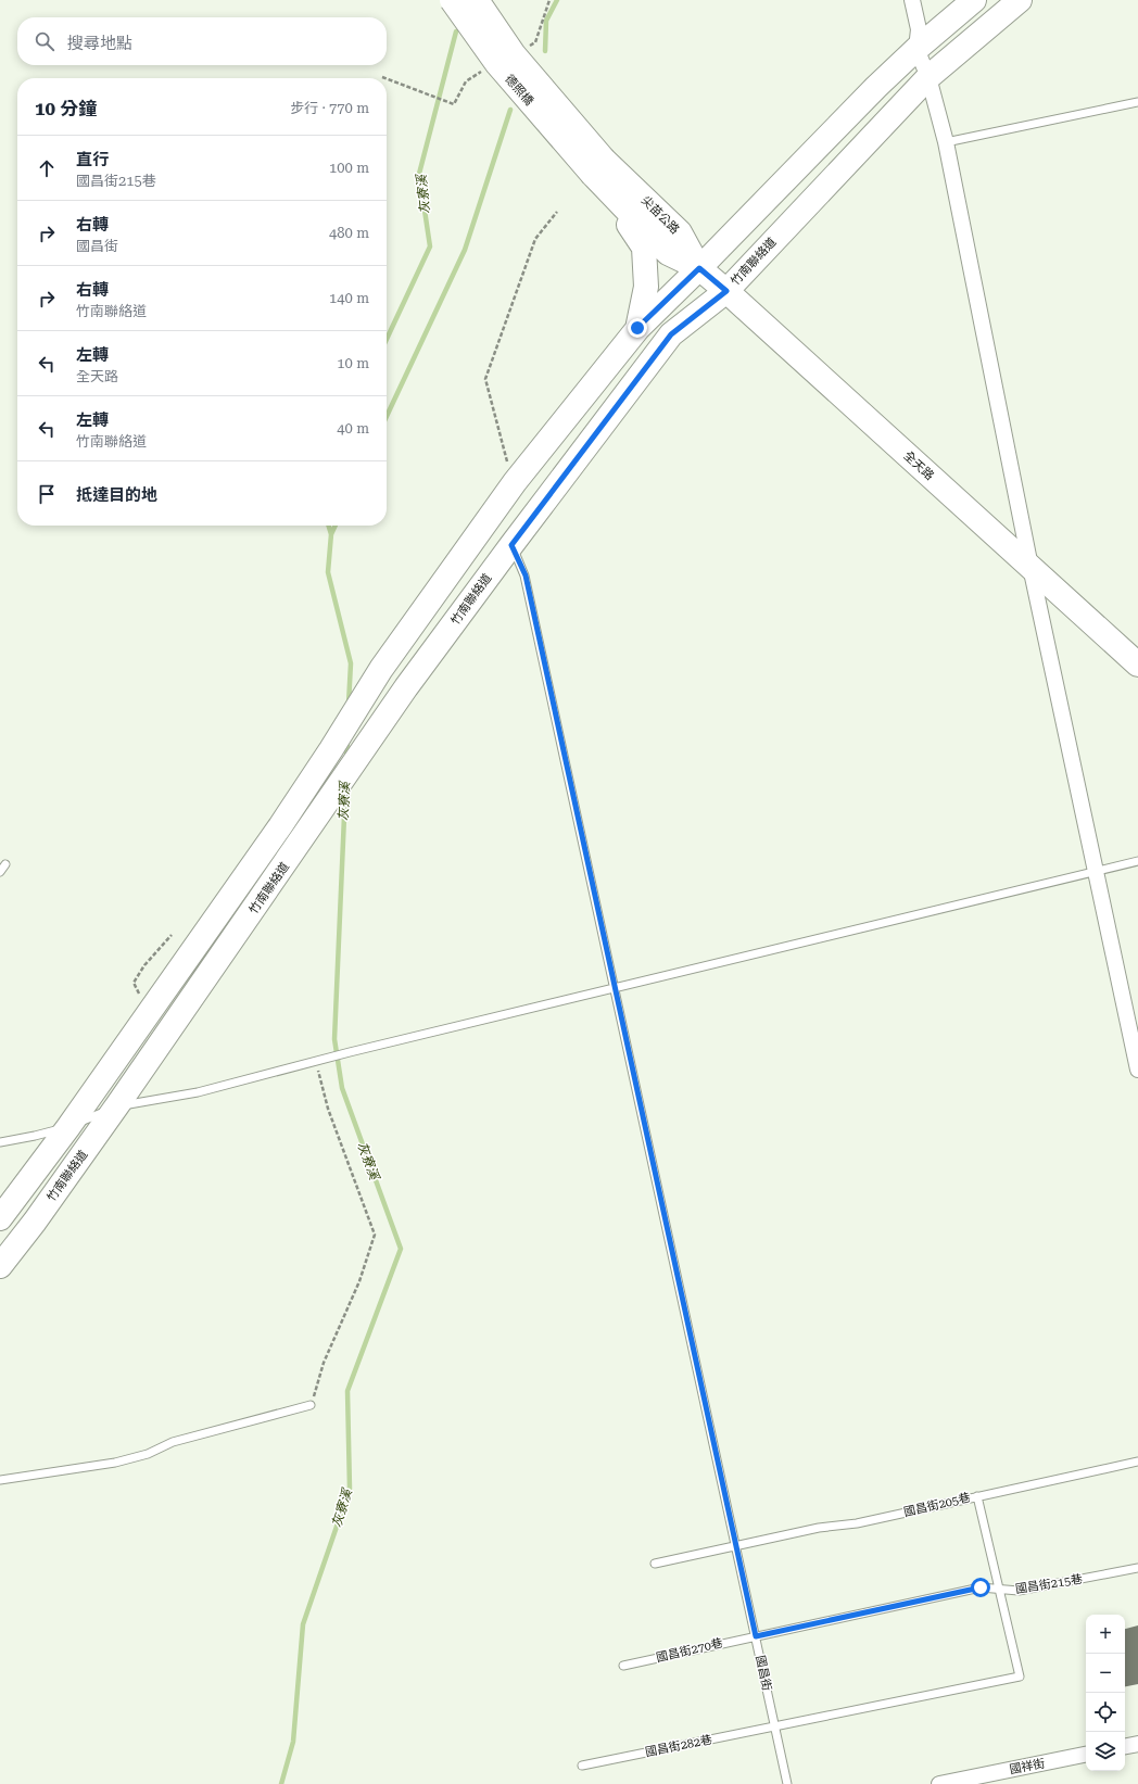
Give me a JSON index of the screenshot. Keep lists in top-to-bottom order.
{
  "streets": {
    "main road": [
      "德照橋",
      "尖苗公路",
      "竹南聯絡道",
      "全天路"
    ],
    "street": ["國祥街"],
    "lane": [
      "國昌街205巷",
      "國昌街215巷",
      "國昌街270巷",
      "國昌街",
      "國昌街282巷"
    ]
  },
  "crossings": [
    ["德照橋", "尖苗公路"],
    ["尖苗公路", "全天路"],
    ["竹南聯絡道", "全天路"],
    ["竹南聯絡道", "國昌街"],
    ["國昌街205巷", "國昌街"],
    ["國昌街215巷", "國昌街270巷"],
    ["國昌街215巷", "國昌街"],
    ["國昌街215巷", "國昌街282巷"],
    ["國昌街270巷", "國昌街"],
    ["國昌街", "國昌街282巷"]
  ],
  "water": ["灰寮溪"],
  "page": {
    "search": "搜尋地點",
    "heading": ["10 分鐘", "步行 · 770 m"],
    "list": [
      ["直行", "國昌街215巷", "100 m"],
      ["右轉", "國昌街", "480 m"],
      ["右轉", "竹南聯絡道", "140 m"],
      ["左轉", "全天路", "10 m"],
      ["左轉", "竹南聯絡道", "40 m"],
      "抵達目的地"
    ],
    "map_buttons": ["+", "−"]
  }
}
